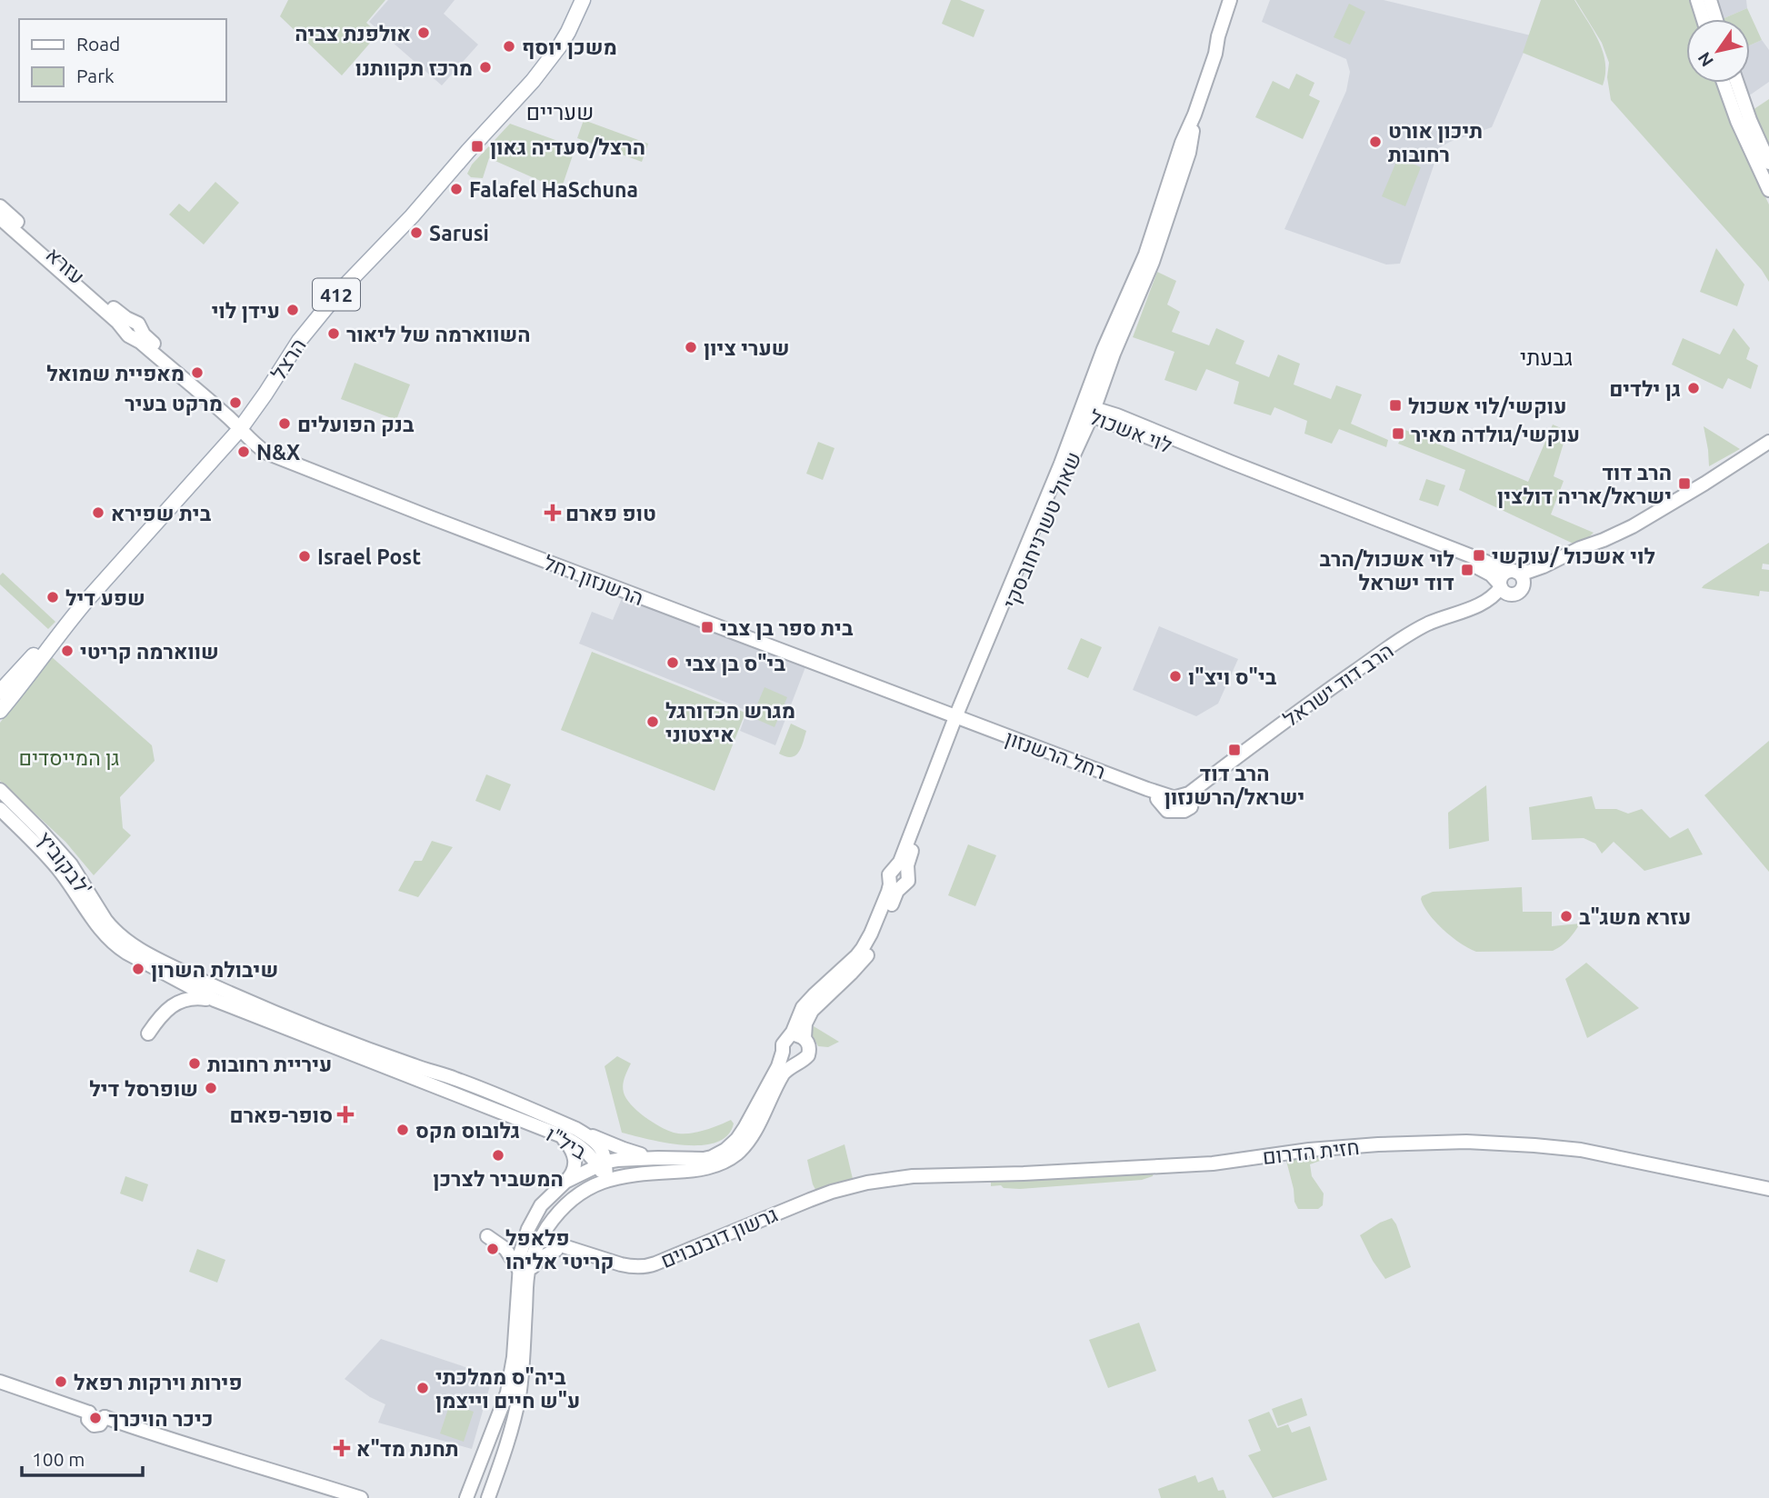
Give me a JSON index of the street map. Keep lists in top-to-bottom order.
{
  "streets": {
    "main road": ["412", "הרצל"],
    "street": [
      "עזרא",
      "לוי אשכול",
      "שאול טשרניחובסקי",
      "הרשנזון רחל",
      "הרב דוד ישראל",
      "רחל הרשנזון",
      "לבקוביץ'",
      "ביל\"ו",
      "חזית הדרום",
      "גרשון דובנבוים"
    ]
  },
  "crossings": [
    ["עזרא", "הרצל"],
    ["עזרא", "הרשנזון רחל"],
    ["הרצל", "הרשנזון רחל"],
    ["לוי אשכול", "שאול טשרניחובסקי"],
    ["לוי אשכול", "הרב דוד ישראל"],
    ["שאול טשרניחובסקי", "הרשנזון רחל"],
    ["שאול טשרניחובסקי", "רחל הרשנזון"],
    ["הרשנזון רחל", "רחל הרשנזון"],
    ["הרב דוד ישראל", "רחל הרשנזון"],
    ["לבקוביץ'", "ביל\"ו"],
    ["חזית הדרום", "גרשון דובנבוים"]
  ],
  "districts": ["שעריים", "גבעתי"],
  "parks": ["גן המייסדים"],
  "places": {
    "other": [
      "אולפנת צביה",
      "משכן יוסף",
      "מרכז תקוותנו",
      "תיכון אורט רחובות",
      "Falafel HaSchuna",
      "Sarusi",
      "עידן לוי",
      "השווארמה של ליאור",
      "שערי ציון",
      "מאפיית שמואל",
      "גן ילדים",
      "מרקט בעיר",
      "בנק הפועלים",
      "N&X",
      "בית שפירא",
      "Israel Post",
      "שפע דיל",
      "שווארמה קריטי",
      "בי\"ס בן צבי",
      "בי\"ס ויצ\"ו",
      "מגרש הכדורגל איצטוני",
      "עזרא משג\"ב",
      "שיבולת השרון",
      "עיריית רחובות",
      "שופרסל דיל",
      "גלובוס מקס",
      "המשביר לצרכן",
      "פלאפל קריטי אליהו",
      "פירות וירקות רפאל",
      "ביה\"ס ממלכתי ע\"ש חיים וייצמן",
      "כיכר הויכרך"
    ],
    "transit": [
      "הרצל/סעדיה גאון",
      "עוקשי/לוי אשכול",
      "עוקשי/גולדה מאיר",
      "הרב דוד ישראל/אריה דולצין",
      "לוי אשכול /עוקשי",
      "לוי אשכול/הרב דוד ישראל",
      "בית ספר בן צבי",
      "הרב דוד ישראל/הרשנזון"
    ],
    "health": ["טופ פארם", "סופר-פארם", "תחנת מד\"א"]
  },
  "legend": ["Road", "Park"],
  "scale_bar": "100 m",
  "north": "bottom left"
}
